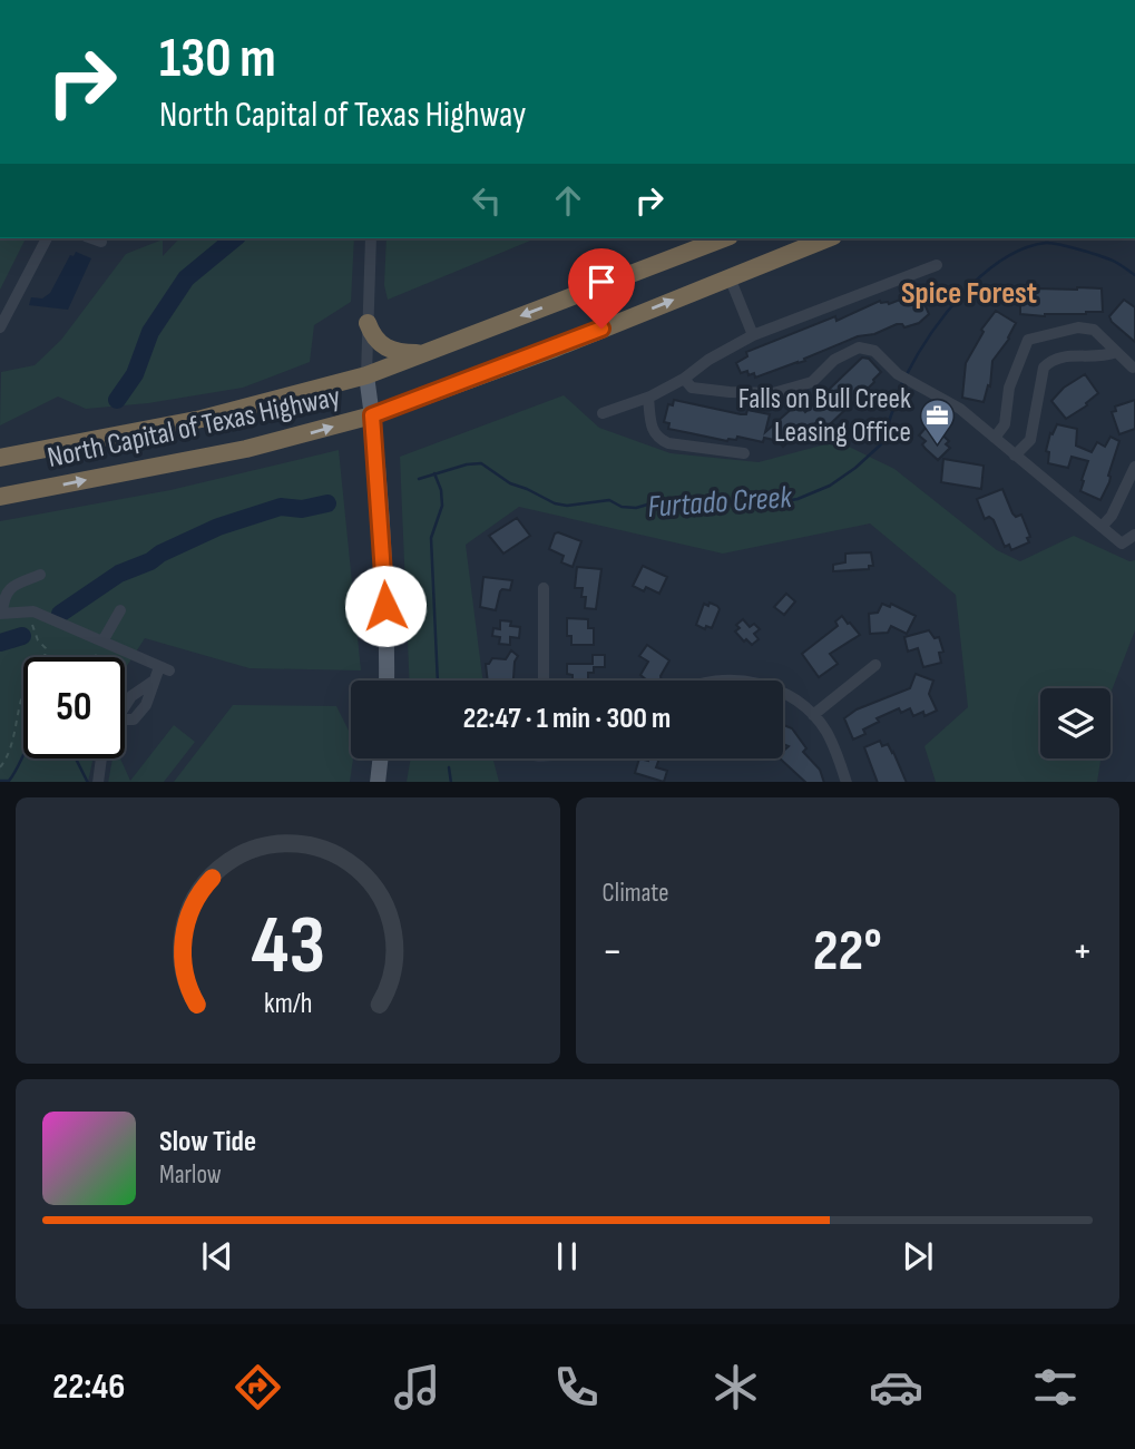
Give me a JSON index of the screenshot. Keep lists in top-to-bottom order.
{
  "streets": {
    "highway": ["North Capital of Texas Highway"]
  },
  "districts": ["Spice Forest"],
  "water": ["Furtado Creek"],
  "places": {
    "office": ["Falls on Bull Creek Leasing Office"]
  },
  "page": {
    "turn": ["130 m", "North Capital of Texas Highway"],
    "limit": "50",
    "trip": "22:47 · 1 min · 300 m",
    "tile": "Climate",
    "heat": ["−", "22°", "+"],
    "song": ["Slow Tide", "Marlow"],
    "tabs": "22:46",
    "gauge": ["43", "km/h"]
  }
}
